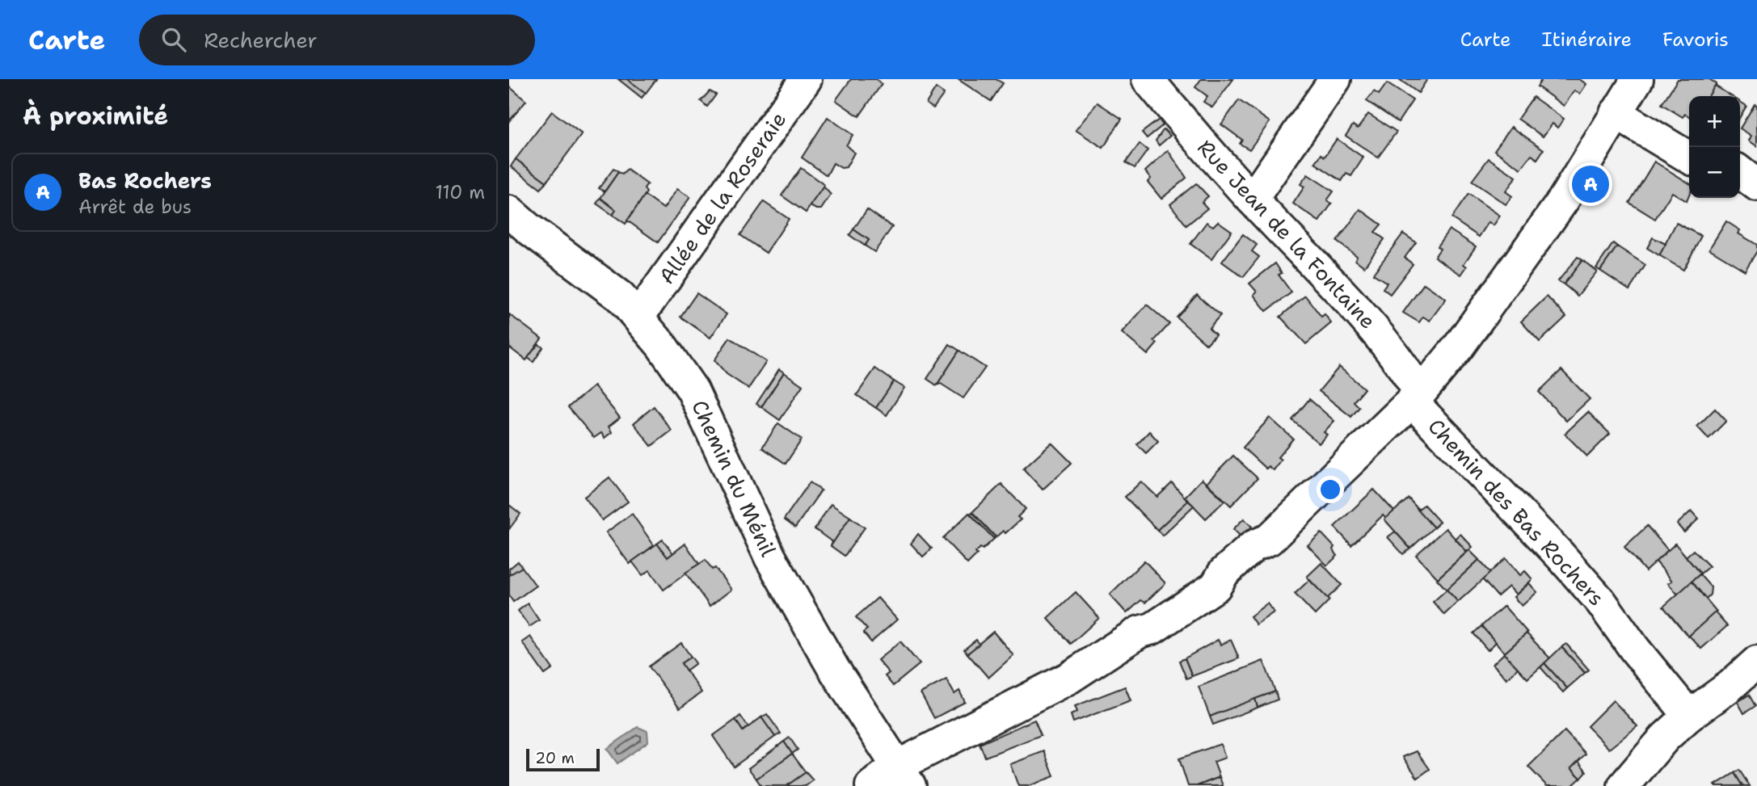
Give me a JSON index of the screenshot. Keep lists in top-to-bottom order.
{
  "streets": {
    "street": [
      "Allée de la Roseraie",
      "Rue Jean de la Fontaine",
      "Chemin du Ménil",
      "Chemin des Bas Rochers"
    ]
  },
  "crossings": [
    ["Allée de la Roseraie", "Chemin du Ménil"],
    ["Rue Jean de la Fontaine", "Chemin des Bas Rochers"]
  ],
  "scale_bar": "20 m",
  "page": {
    "header": "Carte",
    "search": "Rechercher",
    "nav": ["Carte", "Itinéraire", "Favoris"],
    "heading": "À proximité",
    "map_buttons": ["+", "−"],
    "list": [
      {
        "mark": "A",
        "name": "Bas Rochers",
        "note": "Arrêt de bus",
        "value": "110 m"
      }
    ],
    "pins": "A",
    "scale": "20 m"
  }
}
